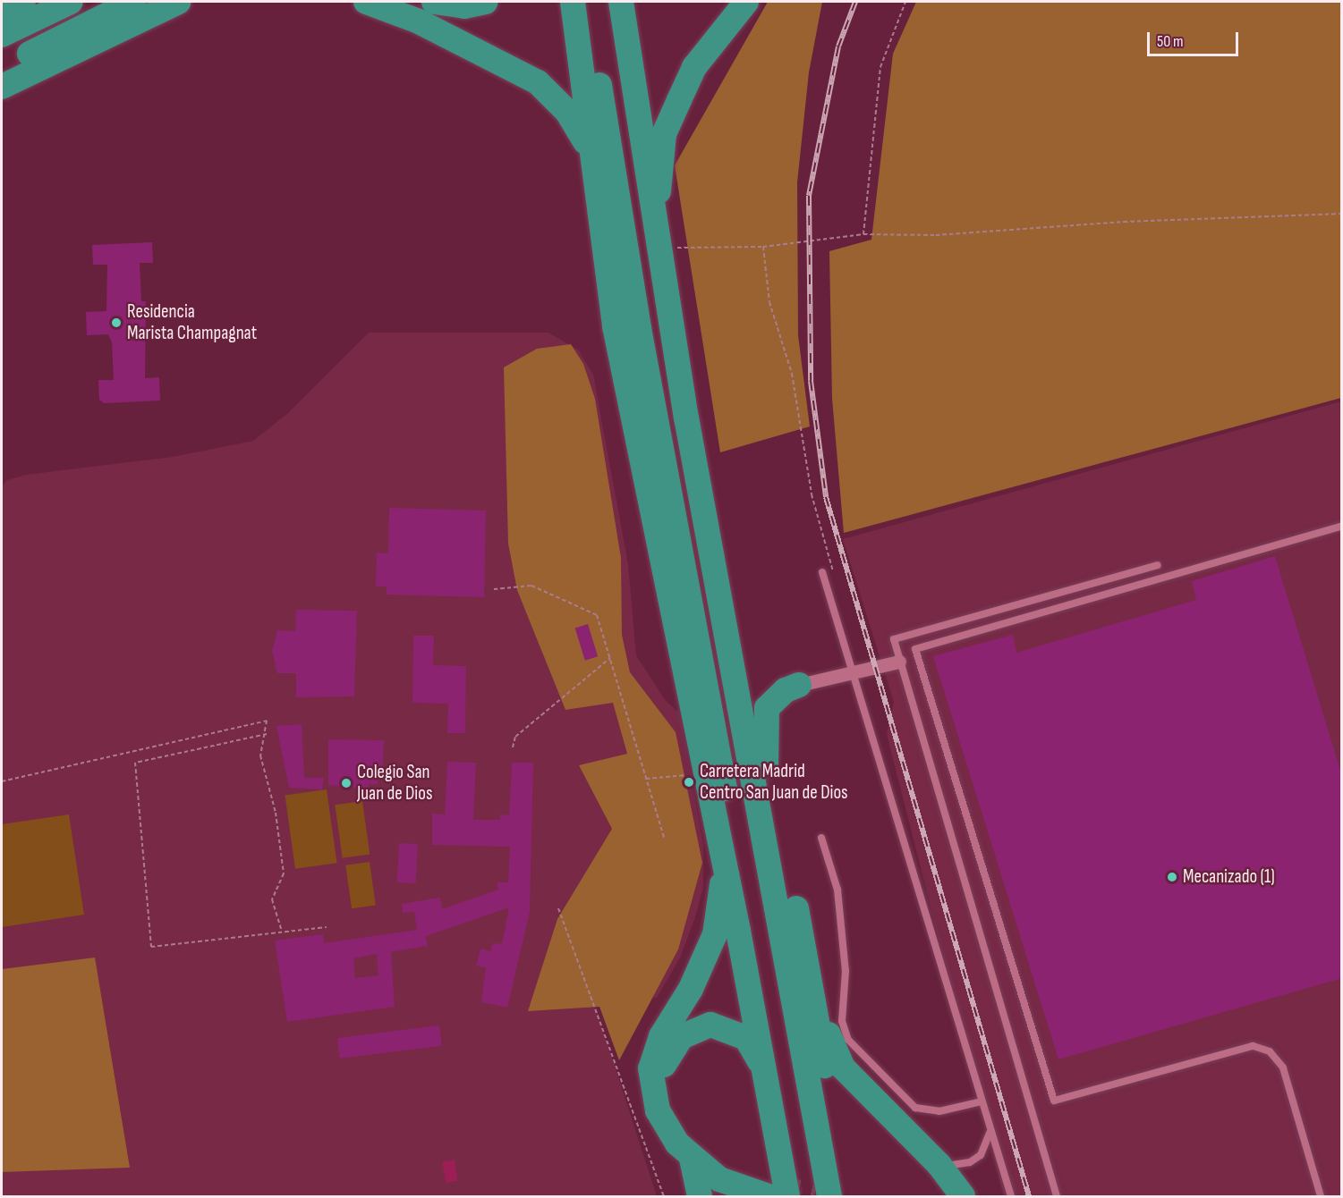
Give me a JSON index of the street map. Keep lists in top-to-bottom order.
{
  "places": [
    "Residencia Marista Champagnat",
    "Carretera Madrid Centro San Juan de Dios",
    "Colegio San Juan de Dios",
    "Mecanizado (1)"
  ],
  "scale_bar": "50 m"
}
